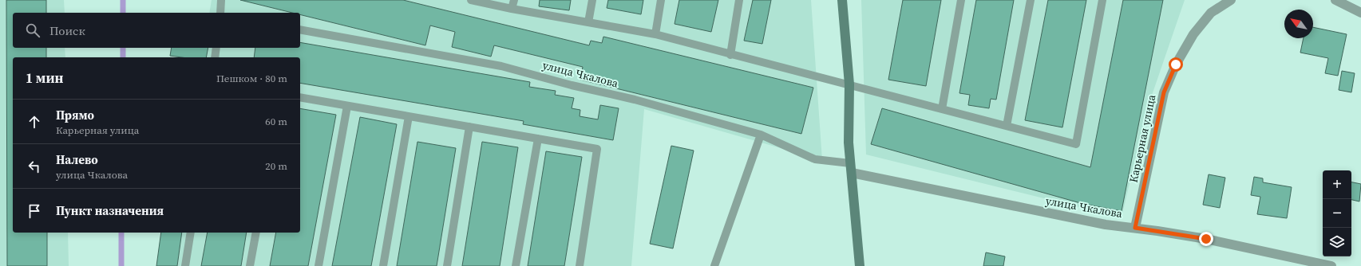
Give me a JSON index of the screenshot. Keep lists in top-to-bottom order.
{
  "streets": {
    "street": ["улица Чкалова", "Карьерная улица"]
  },
  "crossings": [
    ["улица Чкалова", "Карьерная улица"]
  ],
  "north": "top left",
  "page": {
    "search": "Поиск",
    "heading": ["1 мин", "Пешком · 80 m"],
    "list": [
      ["Прямо", "Карьерная улица", "60 m"],
      ["Налево", "улица Чкалова", "20 m"],
      "Пункт назначения"
    ],
    "map_buttons": ["+", "−"]
  }
}
